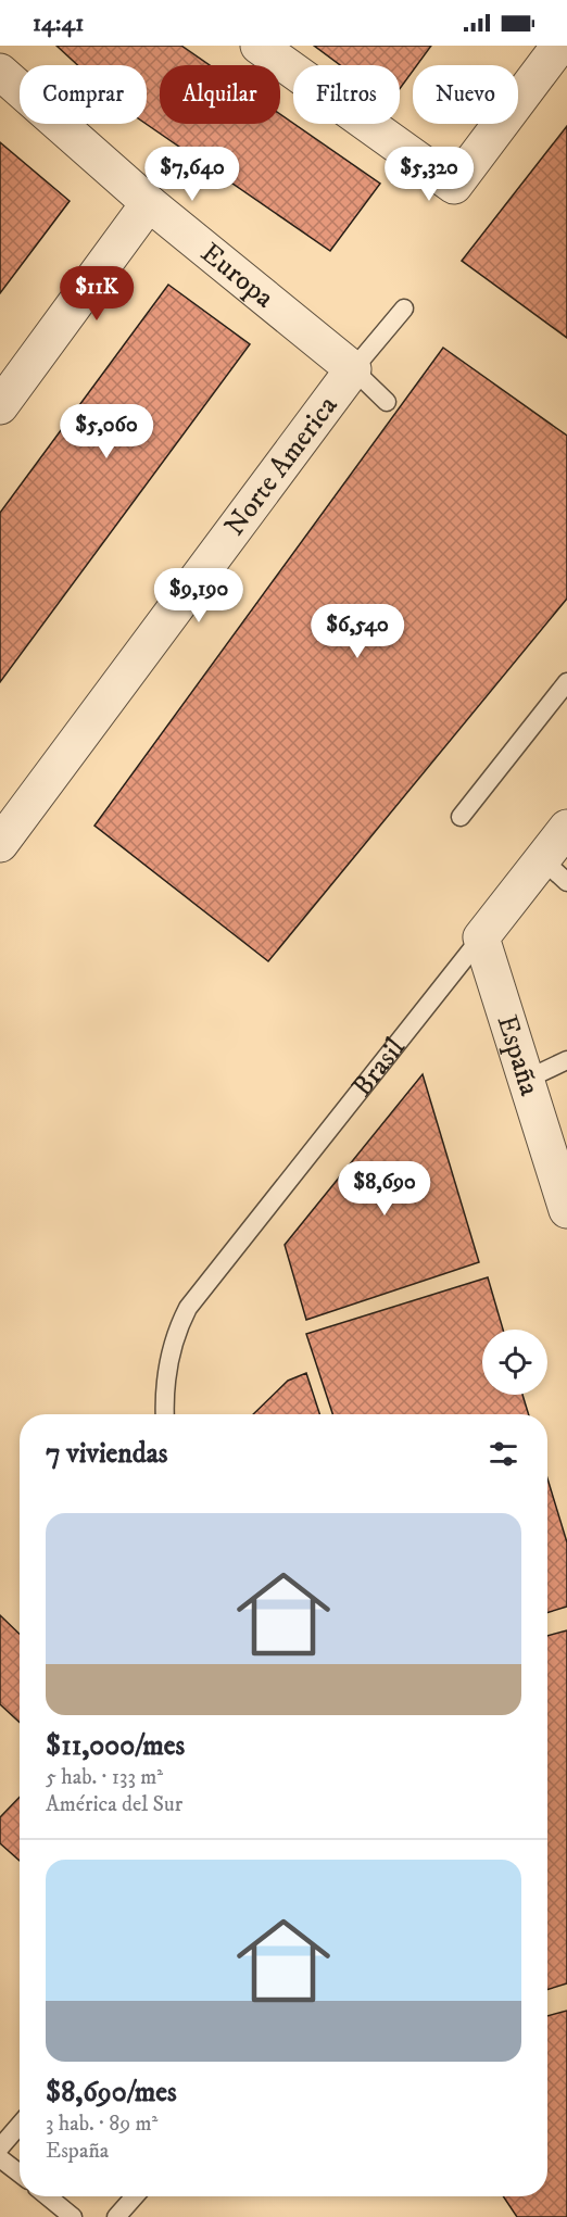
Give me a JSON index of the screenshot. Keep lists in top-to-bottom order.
{
  "streets": {
    "street": [
      "Europa",
      "Norte America",
      "España",
      "Brasil"
    ]
  },
  "crossings": [
    ["Europa", "Norte America"],
    ["España", "Brasil"]
  ],
  "page": {
    "status": "14:41",
    "chip": [
      "Comprar",
      "Alquilar",
      "Filtros",
      "Nuevo"
    ],
    "price": [
      "$7,640",
      "$5,320",
      "$11K",
      "$5,060",
      "$9,190",
      "$6,540",
      "$8,690"
    ],
    "heading": "7 viviendas",
    "list": [
      {
        "name": "$11,000/mes",
        "note": "5 hab. · 133 m² · América del Sur"
      },
      {
        "name": "$8,690/mes",
        "note": "3 hab. · 89 m² · España"
      }
    ]
  }
}
